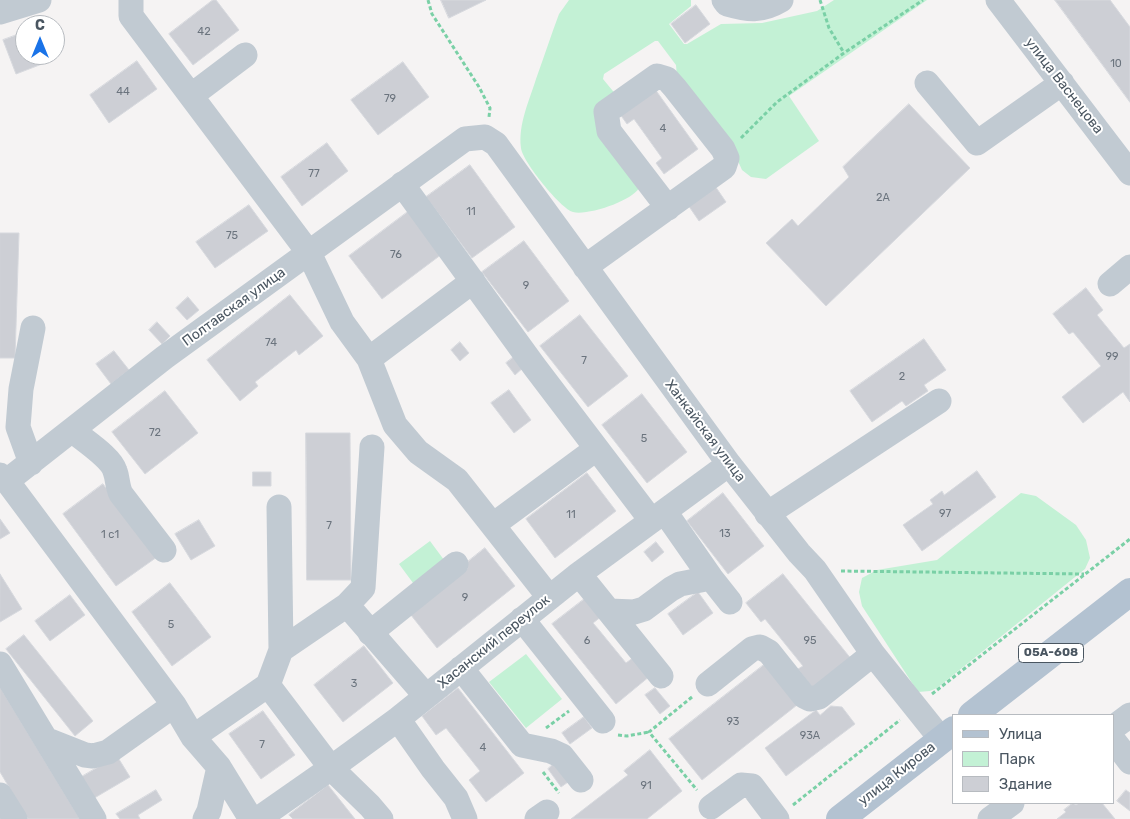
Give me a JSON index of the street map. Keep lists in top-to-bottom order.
{
  "streets": {
    "main road": ["05А-608", "улица Кирова"],
    "street": [
      "улица Васнецова",
      "Полтавская улица",
      "Ханкайская улица",
      "Хасанский переулок"
    ]
  },
  "crossings": [
    ["Полтавская улица", "Ханкайская улица"],
    ["Ханкайская улица", "Хасанский переулок"],
    ["Ханкайская улица", "улица Кирова"]
  ],
  "house_numbers": [
    "42",
    "10",
    "44",
    "79",
    "4",
    "77",
    "2А",
    "11",
    "75",
    "76",
    "9",
    "74",
    "99",
    "7",
    "2",
    "72",
    "5",
    "97",
    "11",
    "7",
    "13",
    "1 с1",
    "9",
    "5",
    "6",
    "95",
    "3",
    "93",
    "93А",
    "7",
    "4",
    "91"
  ],
  "legend": ["Улица", "Парк", "Здание"],
  "north": "top"
}
